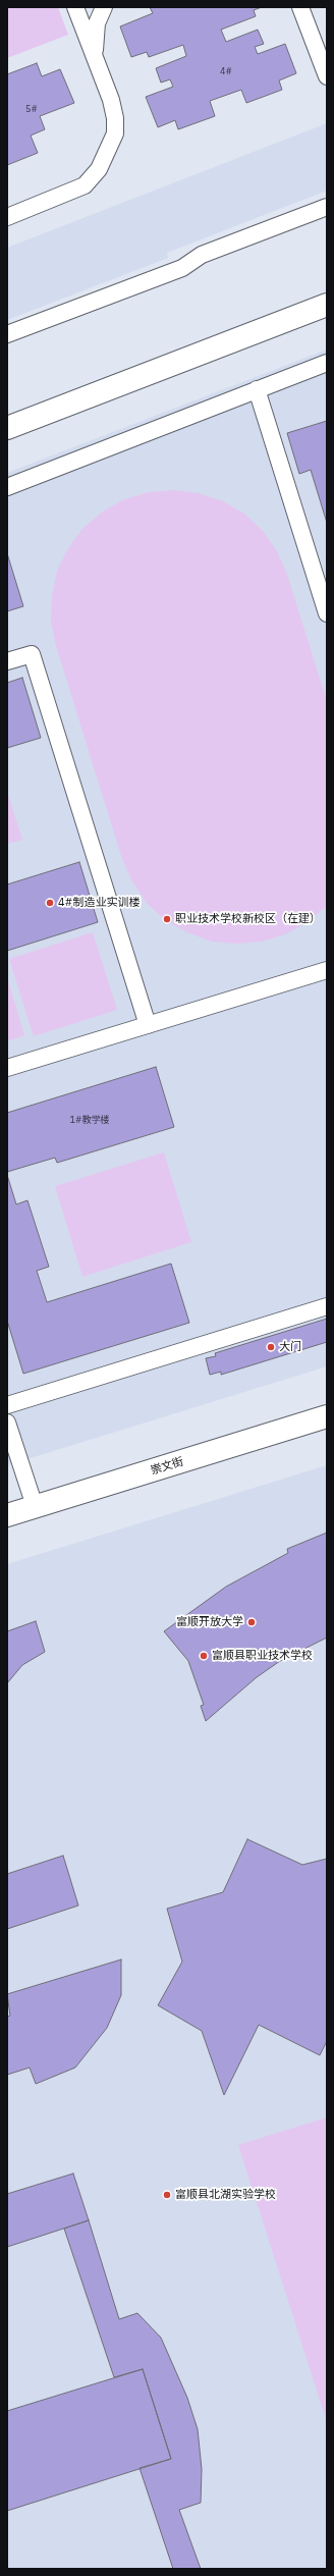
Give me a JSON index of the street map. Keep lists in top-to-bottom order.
{
  "streets": {
    "street": ["崇文街"]
  },
  "places": [
    "4#制造业实训楼",
    "职业技术学校新校区（在建）",
    "大门",
    "富顺开放大学",
    "富顺县职业技术学校",
    "富顺县北湖实验学校"
  ],
  "house_numbers": ["4#", "5#", "1#教学楼"]
}
